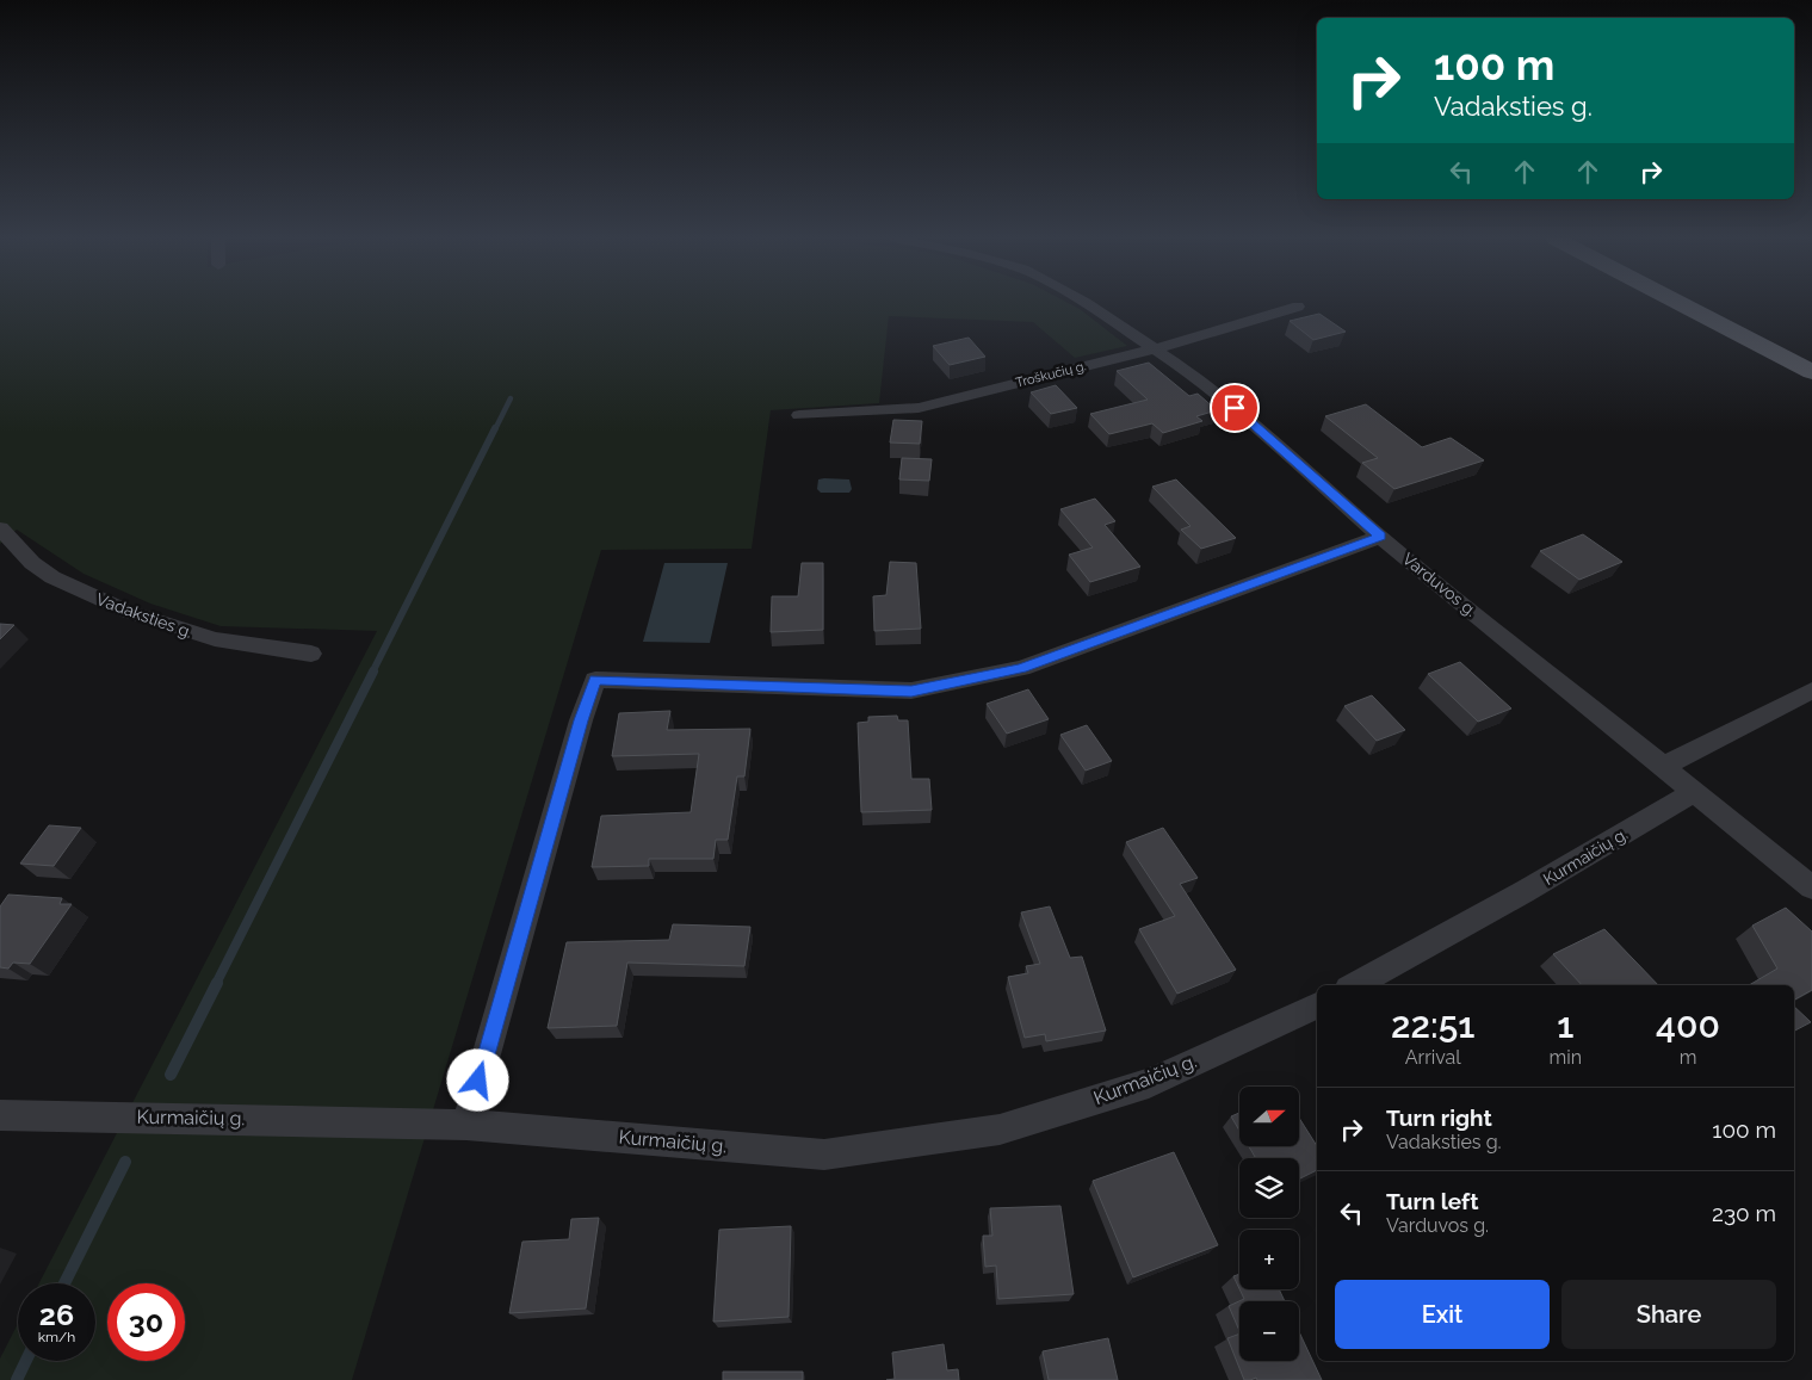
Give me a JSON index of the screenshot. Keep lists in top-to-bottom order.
{
  "streets": {
    "street": [
      "Troškučių g.",
      "Varduvos g.",
      "Vadaksties g.",
      "Kurmaičių g."
    ]
  },
  "crossings": [
    ["Troškučių g.", "Varduvos g."],
    ["Varduvos g.", "Kurmaičių g."]
  ],
  "north": "right",
  "page": {
    "turn": ["100 m", "Vadaksties g."],
    "eta": [
      "22:51",
      "Arrival",
      "1",
      "min",
      "400",
      "m"
    ],
    "map_buttons": ["+", "−"],
    "list": [
      {
        "name": "Turn right",
        "note": "Vadaksties g.",
        "value": "100 m"
      },
      {
        "name": "Turn left",
        "note": "Varduvos g.",
        "value": "230 m"
      }
    ],
    "buttons": ["Exit", "Share"],
    "speed": "26 km/h",
    "limit": "30"
  }
}
